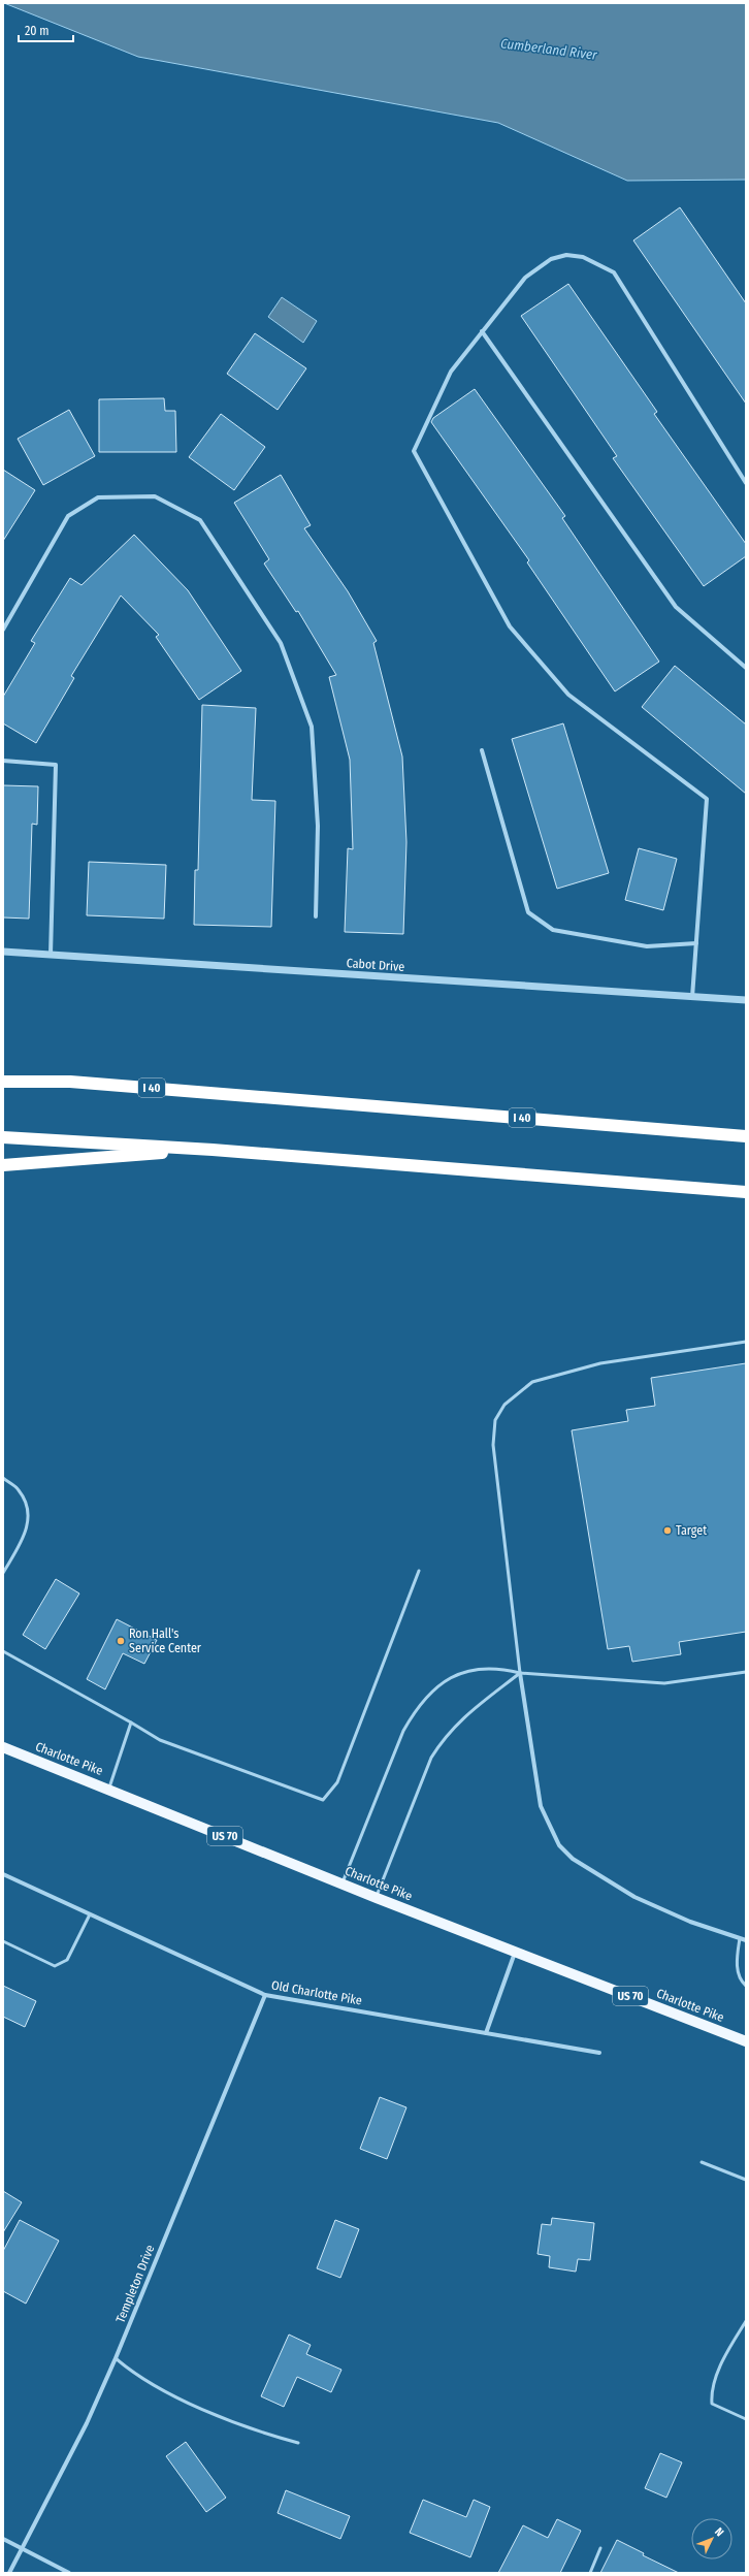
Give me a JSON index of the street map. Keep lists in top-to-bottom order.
{
  "streets": {
    "highway": ["I 40"],
    "main road": ["Charlotte Pike", "US 70"],
    "street": ["Cabot Drive", "Old Charlotte Pike", "Templeton Drive"]
  },
  "crossings": [
    ["Old Charlotte Pike", "Templeton Drive"]
  ],
  "water": ["Cumberland River"],
  "places": ["Target", "Ron Hall's Service Center"],
  "scale_bar": "20 m",
  "north": "top right"
}
